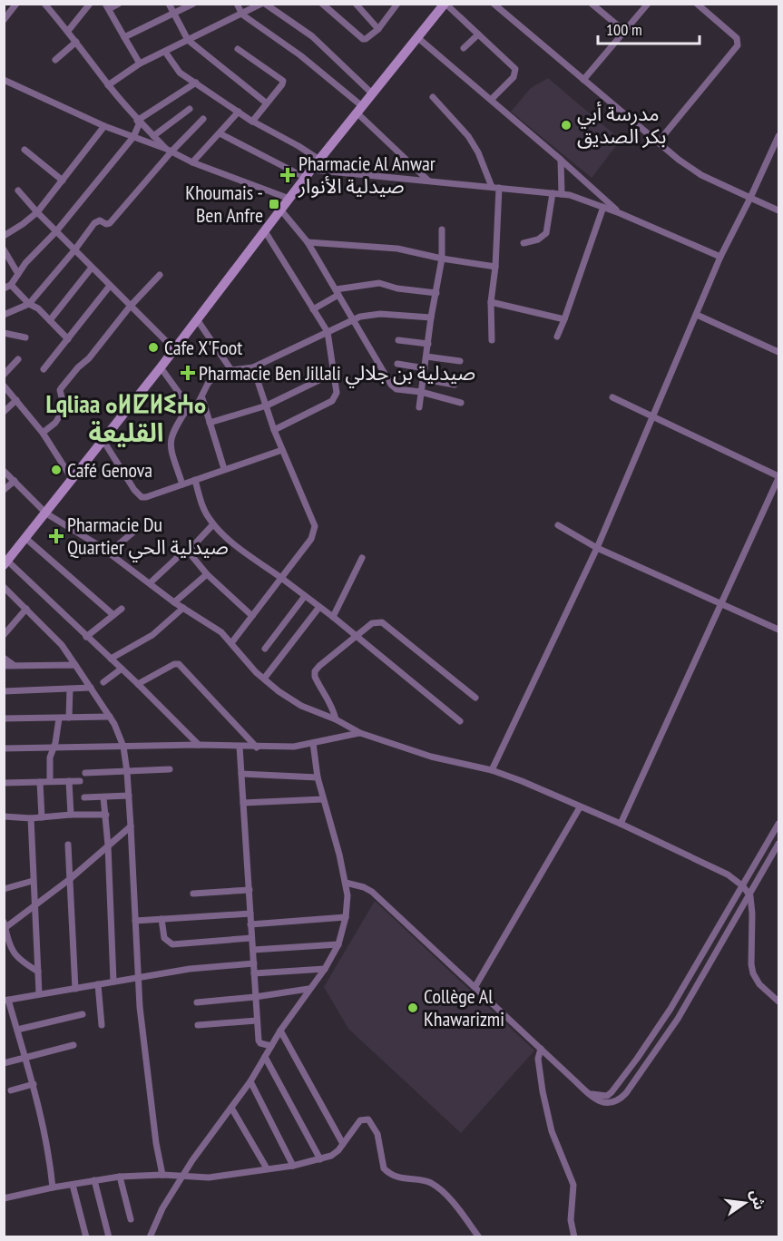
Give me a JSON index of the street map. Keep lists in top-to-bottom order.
{
  "districts": ["Lqliaa ⴰⵍⵇⵍⵉⵄⴰ القليعة"],
  "places": {
    "other": [
      "مدرسة أبي بكر الصديق",
      "Cafe X'Foot",
      "Café Genova",
      "Collège Al Khawarizmi"
    ],
    "health": ["Pharmacie Al Anwar صيدلية الأنوار", "Pharmacie Ben Jillali صيدلية بن جلالي", "Pharmacie Du Quartier صيدلية الحي"],
    "transit": ["Khoumais - Ben Anfre"]
  },
  "scale_bar": "100 m",
  "north": "right"
}
